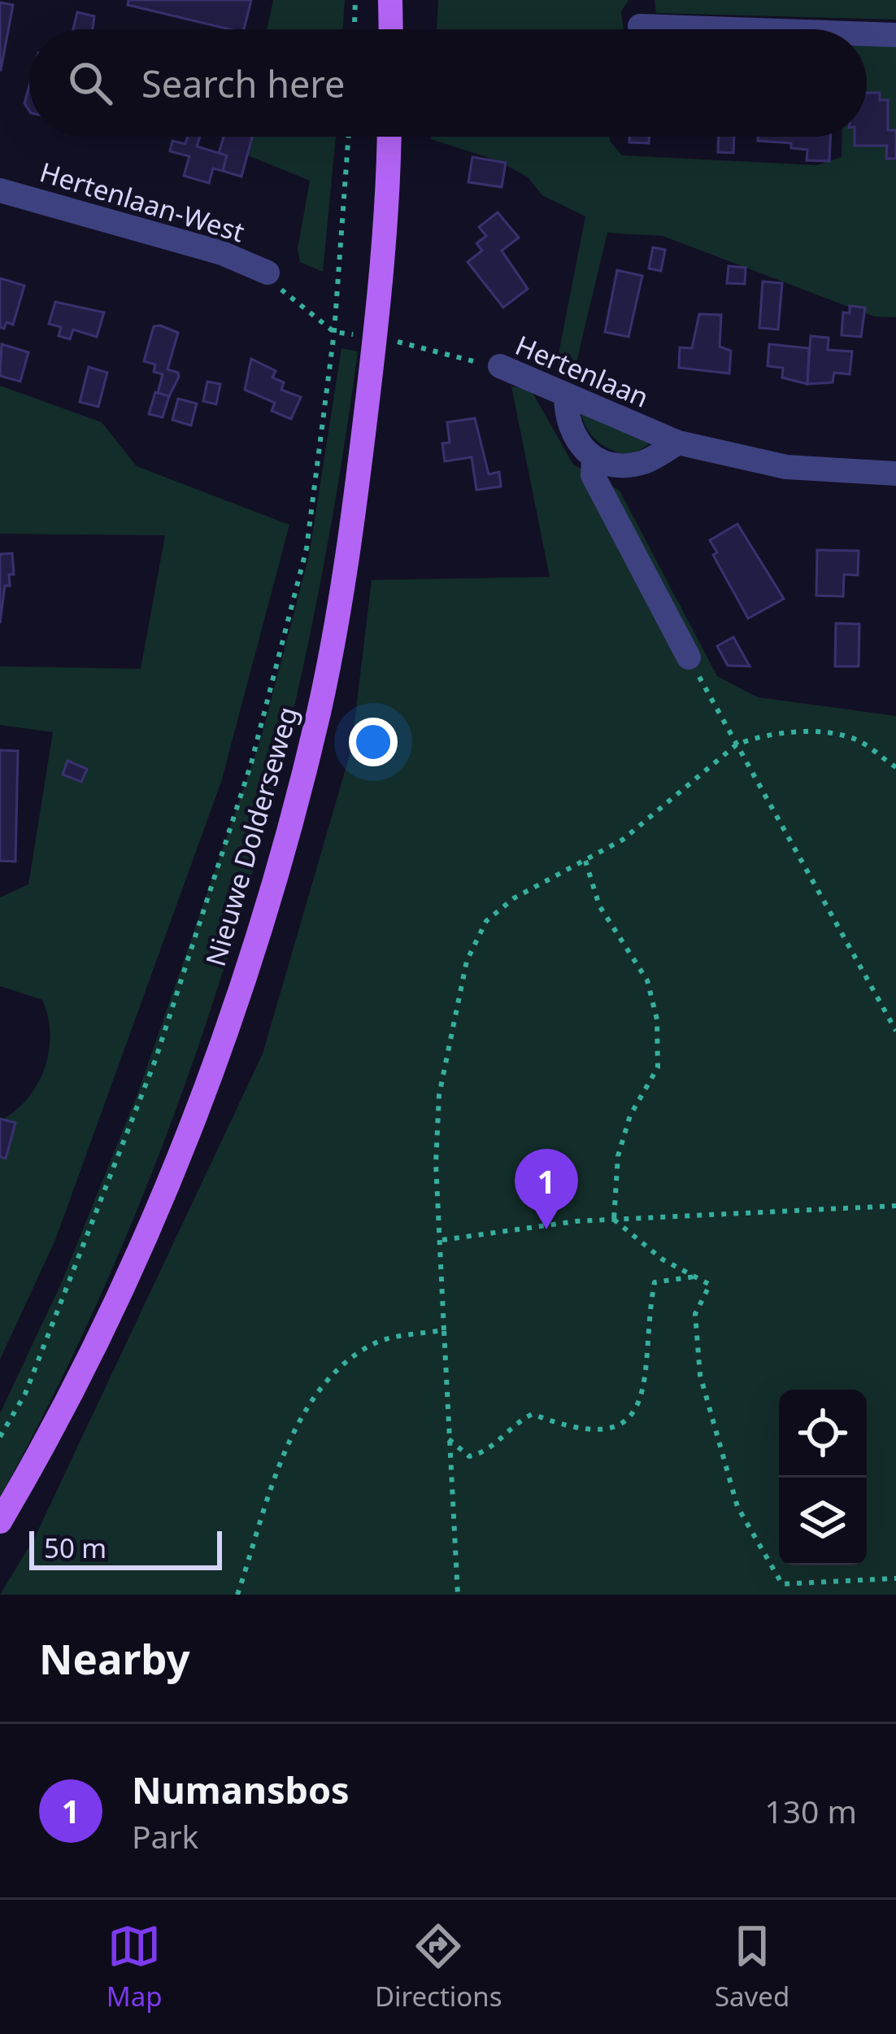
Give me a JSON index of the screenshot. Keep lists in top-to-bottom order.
{
  "streets": {
    "main road": ["Nieuwe Dolderseweg"],
    "street": ["Hertenlaan-West", "Hertenlaan"]
  },
  "crossings": [
    ["Hertenlaan-West", "Hertenlaan"],
    ["Hertenlaan", "Nieuwe Dolderseweg"]
  ],
  "scale_bar": "50 m",
  "page": {
    "search": "Search here",
    "pins": "1",
    "scale": "50 m",
    "heading": "Nearby",
    "list": [
      {
        "mark": "1",
        "name": "Numansbos",
        "note": "Park",
        "value": "130 m"
      }
    ],
    "nav": ["Map", "Directions", "Saved"]
  }
}
